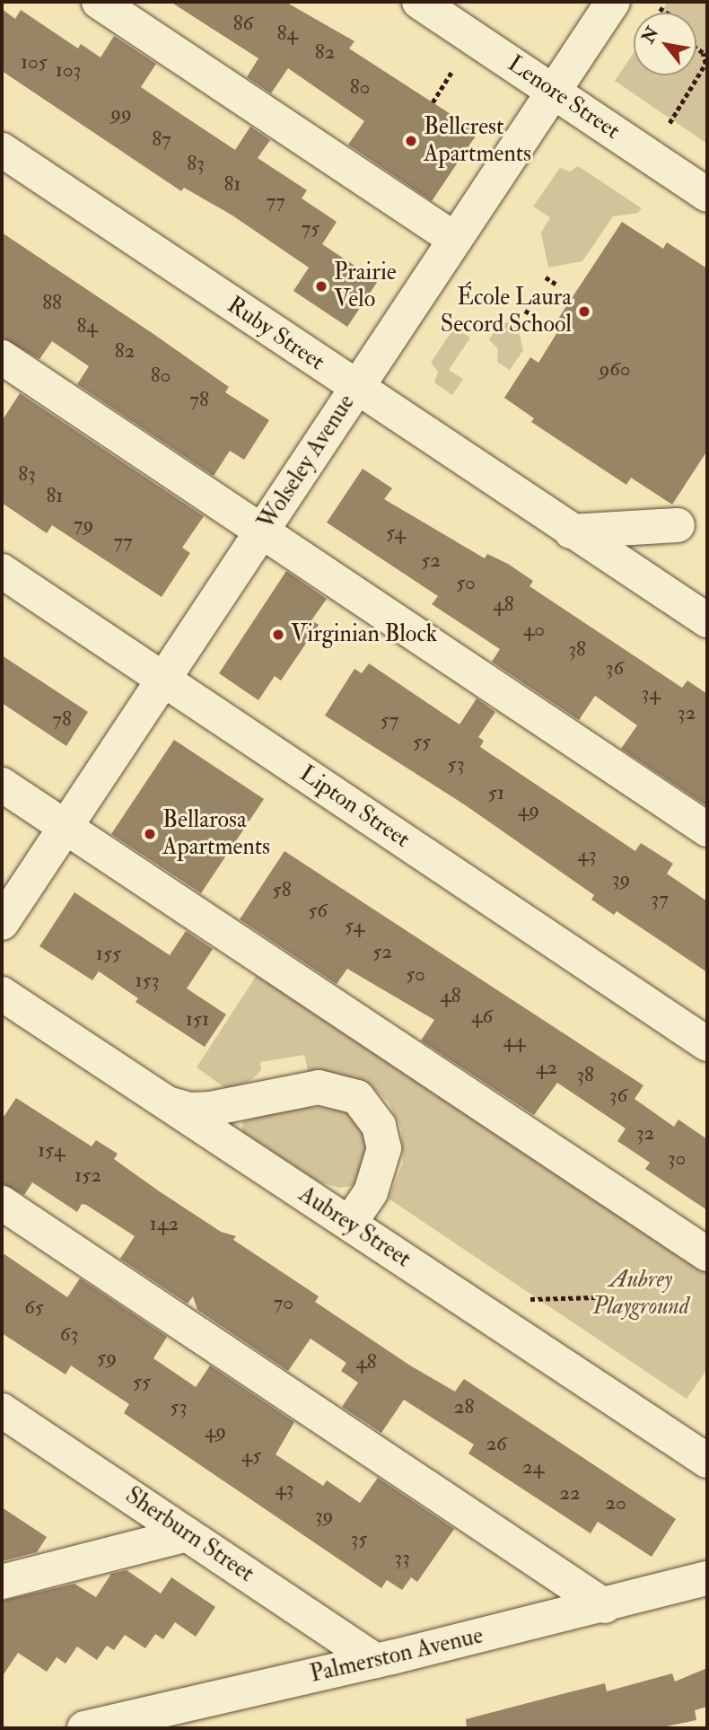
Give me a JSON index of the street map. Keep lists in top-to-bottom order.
{
  "streets": {
    "street": [
      "Lenore Street",
      "Ruby Street",
      "Wolseley Avenue",
      "Lipton Street",
      "Aubrey Street",
      "Sherburn Street",
      "Palmerston Avenue"
    ]
  },
  "crossings": [
    ["Lenore Street", "Wolseley Avenue"],
    ["Ruby Street", "Wolseley Avenue"],
    ["Wolseley Avenue", "Lipton Street"],
    ["Sherburn Street", "Palmerston Avenue"]
  ],
  "parks": ["Aubrey Playground"],
  "places": [
    "Bellcrest Apartments",
    "Prairie Velo",
    "École Laura Secord School",
    "Virginian Block",
    "Bellarosa Apartments"
  ],
  "house_numbers": [
    "86",
    "84",
    "82",
    "105",
    "103",
    "80",
    "99",
    "87",
    "83",
    "81",
    "77",
    "75",
    "88",
    "84",
    "82",
    "960",
    "80",
    "78",
    "83",
    "81",
    "79",
    "54",
    "77",
    "52",
    "50",
    "48",
    "40",
    "38",
    "36",
    "34",
    "32",
    "78",
    "57",
    "55",
    "53",
    "51",
    "49",
    "43",
    "39",
    "58",
    "37",
    "56",
    "54",
    "52",
    "155",
    "50",
    "153",
    "48",
    "46",
    "151",
    "44",
    "42",
    "38",
    "36",
    "32",
    "154",
    "30",
    "152",
    "142",
    "70",
    "65",
    "63",
    "59",
    "48",
    "55",
    "53",
    "28",
    "49",
    "26",
    "45",
    "24",
    "43",
    "22",
    "20",
    "39",
    "35",
    "33"
  ],
  "north": "top left"
}
